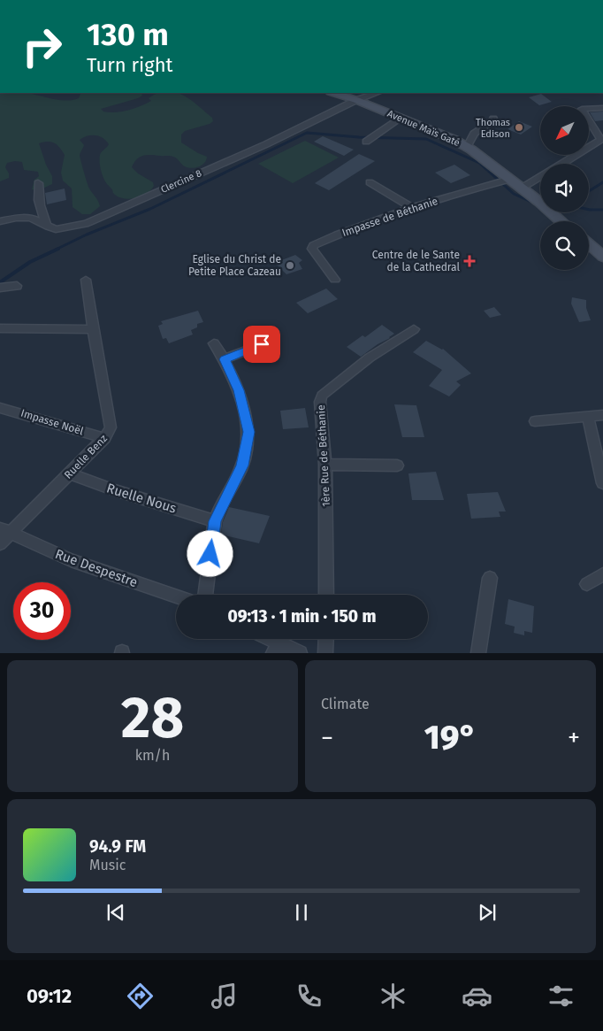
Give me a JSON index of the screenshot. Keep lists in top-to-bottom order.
{
  "streets": {
    "street": [
      "Avenue Maïs Gaté",
      "Clercine 8",
      "Impasse de Béthanie",
      "Impasse Noël",
      "1ère Rue de Béthanie",
      "Ruelle Benz",
      "Ruelle Nous",
      "Rue Despestre"
    ]
  },
  "crossings": [
    ["Avenue Maïs Gaté", "Clercine 8"],
    ["Avenue Maïs Gaté", "Impasse de Béthanie"],
    ["Impasse Noël", "Ruelle Benz"],
    ["Ruelle Benz", "Ruelle Nous"],
    ["Ruelle Benz", "Rue Despestre"]
  ],
  "places": {
    "other": ["Thomas Edison", "Eglise du Christ de Petite Place Cazeau"],
    "health": ["Centre de le Sante de la Cathedral"]
  },
  "north": "bottom left",
  "page": {
    "turn": ["130 m", "Turn right"],
    "limit": "30",
    "trip": "09:13 · 1 min · 150 m",
    "tile": [
      ["28", "km/h"],
      "Climate"
    ],
    "heat": ["−", "19°", "+"],
    "song": ["94.9 FM", "Music"],
    "tabs": "09:12"
  }
}
